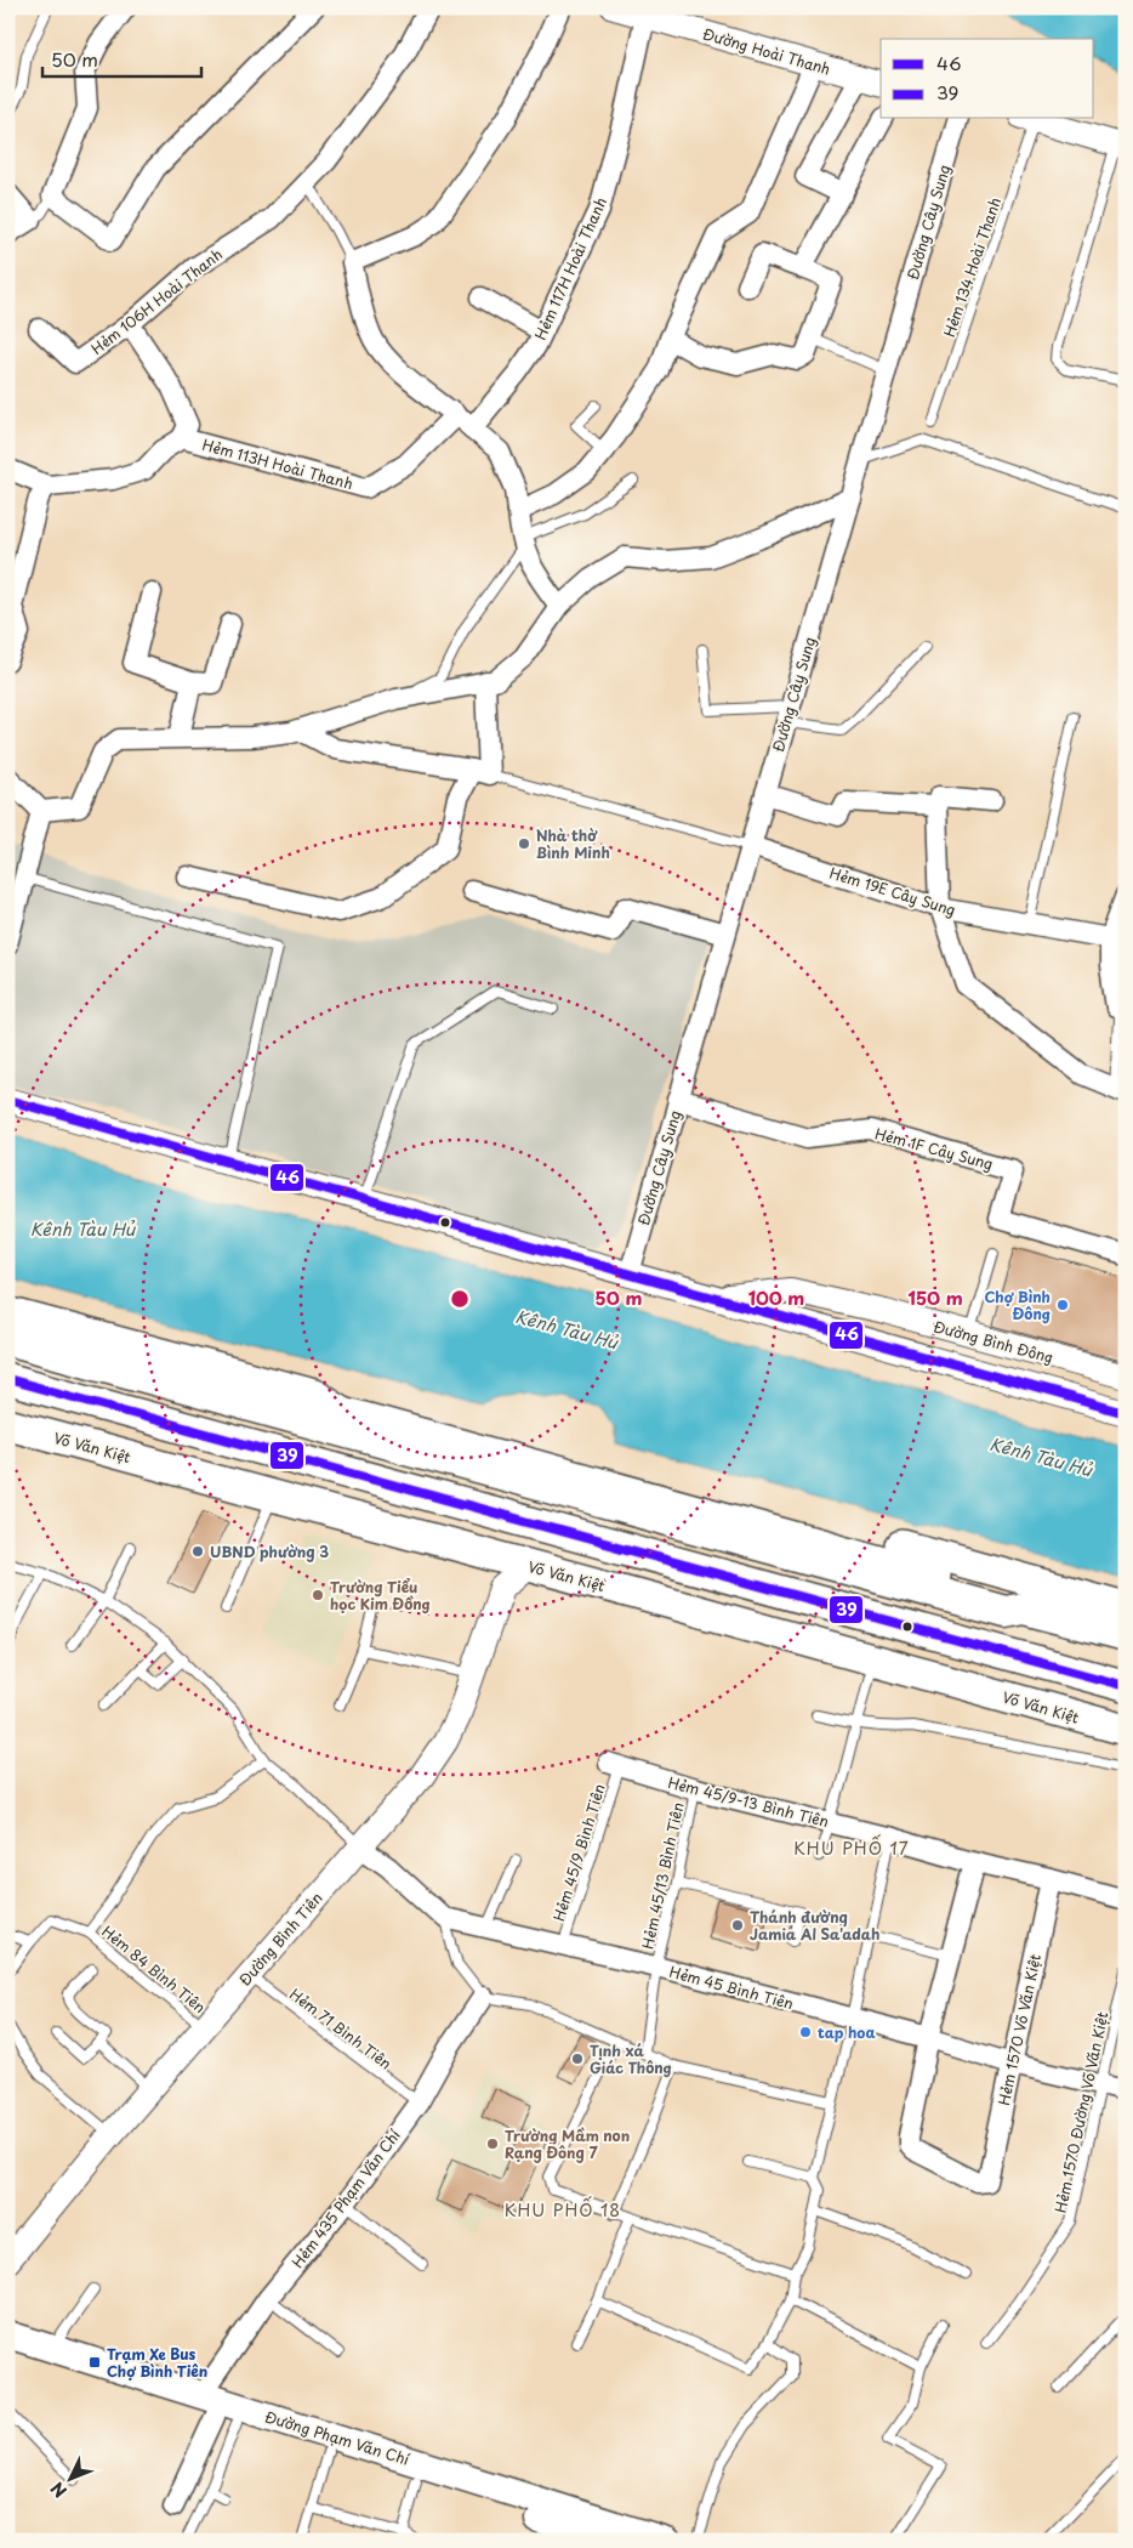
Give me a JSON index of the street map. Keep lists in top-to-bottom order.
{
  "streets": {
    "main road": ["Võ Văn Kiệt", "Đường Phạm Văn Chí"],
    "street": [
      "Đường Hoài Thanh",
      "Đường Cây Sung",
      "Hẻm 117H Hoài Thanh",
      "Hẻm 106H Hoài Thanh",
      "Hẻm 113H Hoài Thanh",
      "Hẻm 19E Cây Sung",
      "Hẻm 1F Cây Sung",
      "Đường Bình Đông",
      "Hẻm 45/9-13 Bình Tiên",
      "Đường Bình Tiên",
      "Hẻm 45 Bình Tiên",
      "Hẻm 1570 Võ Văn Kiệt",
      "Hẻm 435 Phạm Văn Chí"
    ],
    "lane": [
      "Hẻm 134 Hoài Thanh",
      "Hẻm 45/9 Bình Tiên",
      "Hẻm 45/13 Bình Tiên",
      "Hẻm 84 Bình Tiên",
      "Hẻm 71 Bình Tiên",
      "Hẻm 1570 Đường Võ Văn Kiệt"
    ]
  },
  "crossings": [
    ["Đường Hoài Thanh", "Hẻm 117H Hoài Thanh"],
    ["Đường Cây Sung", "Hẻm 19E Cây Sung"],
    ["Đường Cây Sung", "Hẻm 1F Cây Sung"],
    ["Đường Cây Sung", "Đường Bình Đông"],
    ["Hẻm 106H Hoài Thanh", "Hẻm 113H Hoài Thanh"],
    ["Hẻm 45/9-13 Bình Tiên", "Hẻm 45/9 Bình Tiên"],
    ["Hẻm 45/9-13 Bình Tiên", "Hẻm 45/13 Bình Tiên"],
    ["Hẻm 45/9 Bình Tiên", "Hẻm 45 Bình Tiên"],
    ["Hẻm 45/13 Bình Tiên", "Hẻm 45 Bình Tiên"],
    ["Đường Bình Tiên", "Hẻm 84 Bình Tiên"],
    ["Đường Bình Tiên", "Hẻm 45 Bình Tiên"],
    ["Đường Bình Tiên", "Hẻm 71 Bình Tiên"],
    ["Hẻm 45 Bình Tiên", "Hẻm 1570 Võ Văn Kiệt"],
    ["Hẻm 45 Bình Tiên", "Hẻm 1570 Đường Võ Văn Kiệt"],
    ["Hẻm 71 Bình Tiên", "Hẻm 435 Phạm Văn Chí"],
    ["Hẻm 435 Phạm Văn Chí", "Đường Phạm Văn Chí"]
  ],
  "districts": ["KHU PHỐ 17", "KHU PHỐ 18"],
  "water": ["Kênh Tàu Hủ"],
  "places": {
    "other": [
      "Nhà thờ Bình Minh",
      "Chợ Bình Đông",
      "UBND phường 3",
      "Trường Tiểu học Kim Đồng",
      "Thánh đường Jamia Al Sa'adah",
      "tap hoa",
      "Tịnh xá Giác Thông",
      "Trường Mầm non Rạng Đông 7"
    ],
    "transit": ["Trạm Xe Bus Chợ Bình Tiên"]
  },
  "lines": ["transit line 46", "transit line 39"],
  "legend": ["46", "39"],
  "scale_bar": "50 m",
  "north": "bottom left",
  "rings": ["50 m", "100 m", "150 m"]
}
